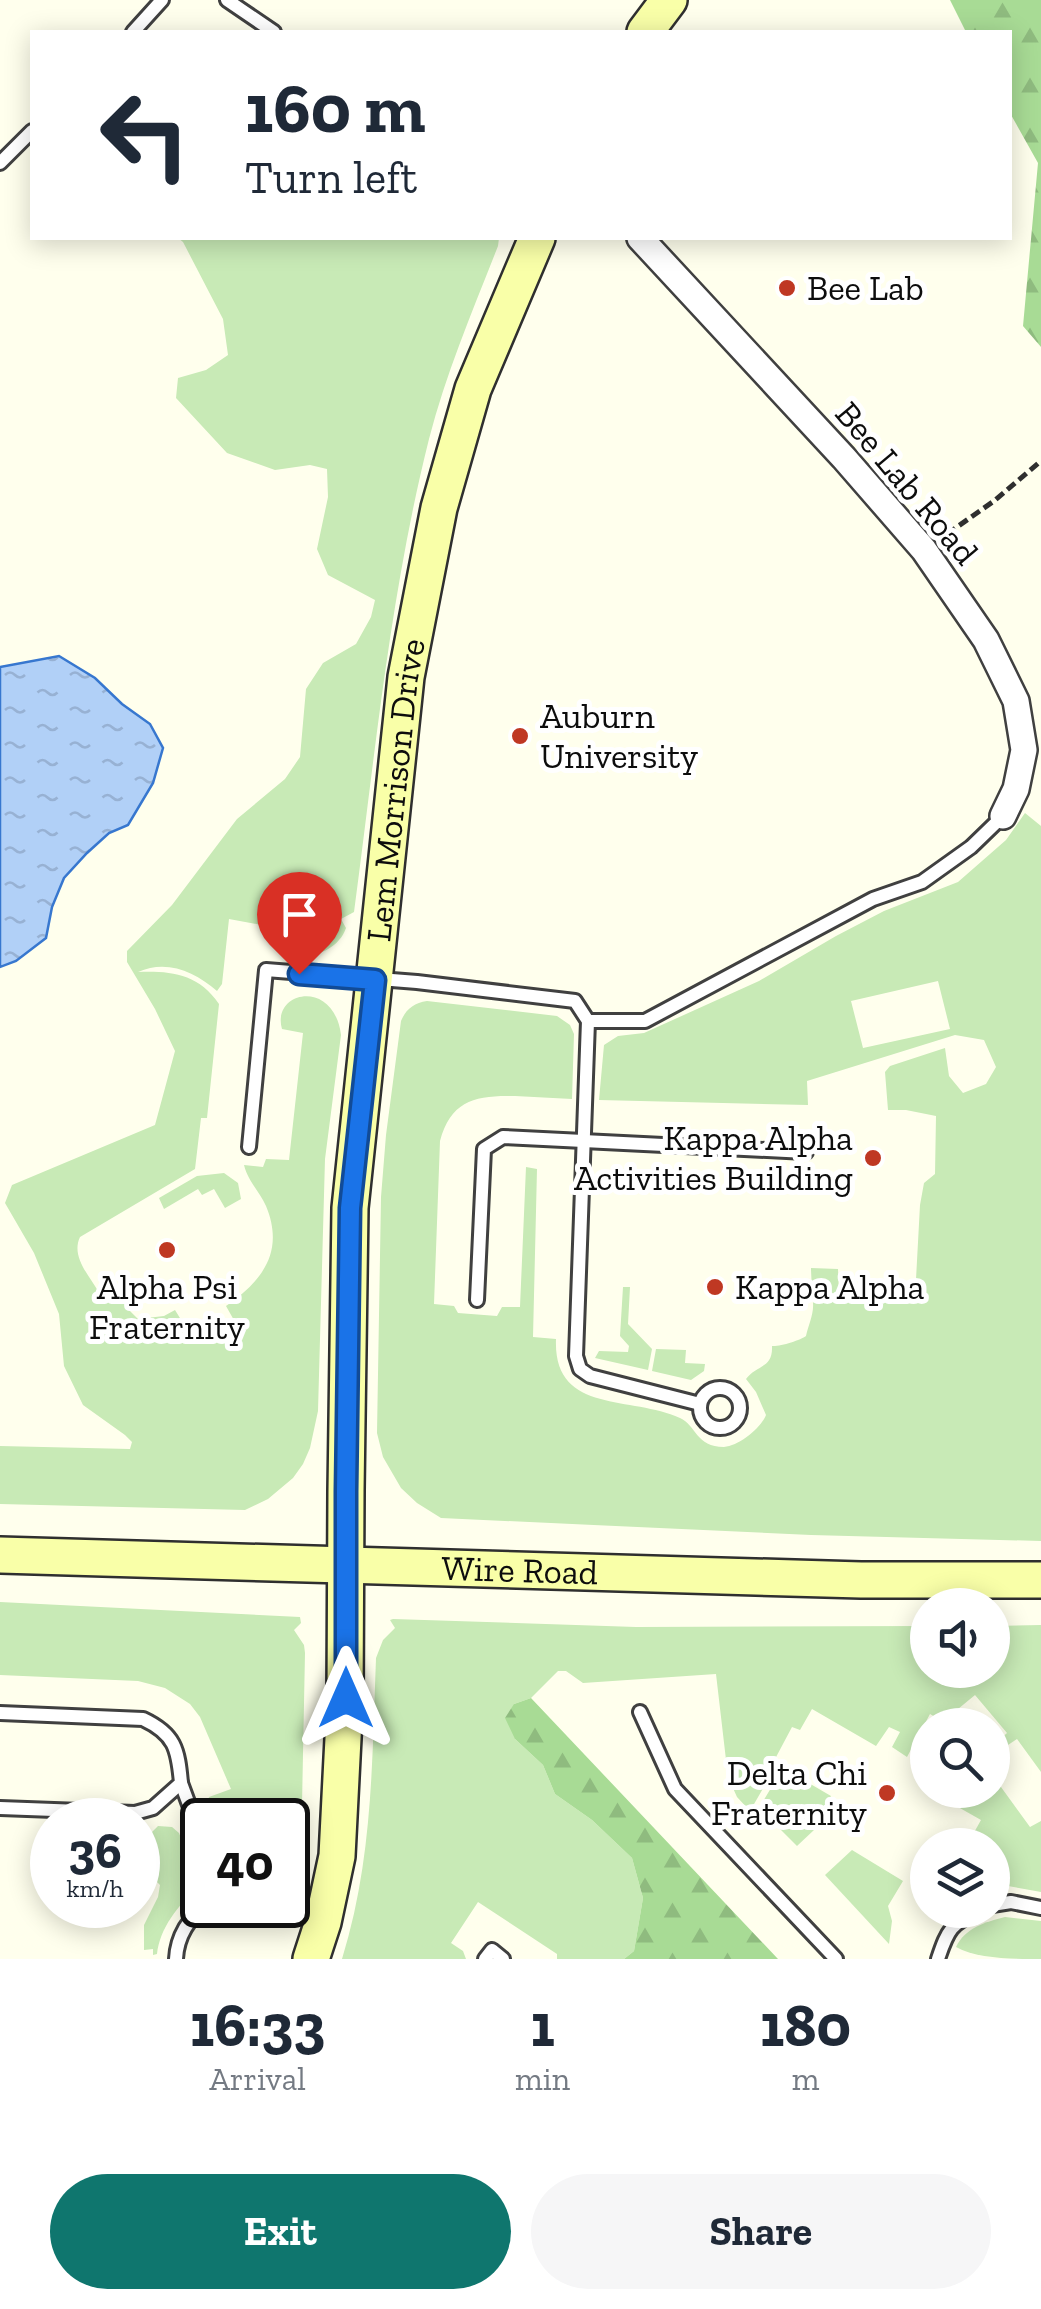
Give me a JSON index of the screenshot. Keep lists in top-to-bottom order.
{
  "streets": {
    "street": ["Bee Lab Road", "Lem Morrison Drive", "Wire Road"]
  },
  "crossings": [
    ["Lem Morrison Drive", "Wire Road"]
  ],
  "places": [
    "Bee Lab",
    "Auburn University",
    "Kappa Alpha Activities Building",
    "Alpha Psi Fraternity",
    "Kappa Alpha",
    "Delta Chi Fraternity"
  ],
  "page": {
    "turn": ["160 m", "Turn left"],
    "speed": "36 km/h",
    "limit": "40",
    "eta": [
      "16:33",
      "Arrival",
      "1",
      "min",
      "180",
      "m"
    ],
    "buttons": ["Exit", "Share"]
  }
}
